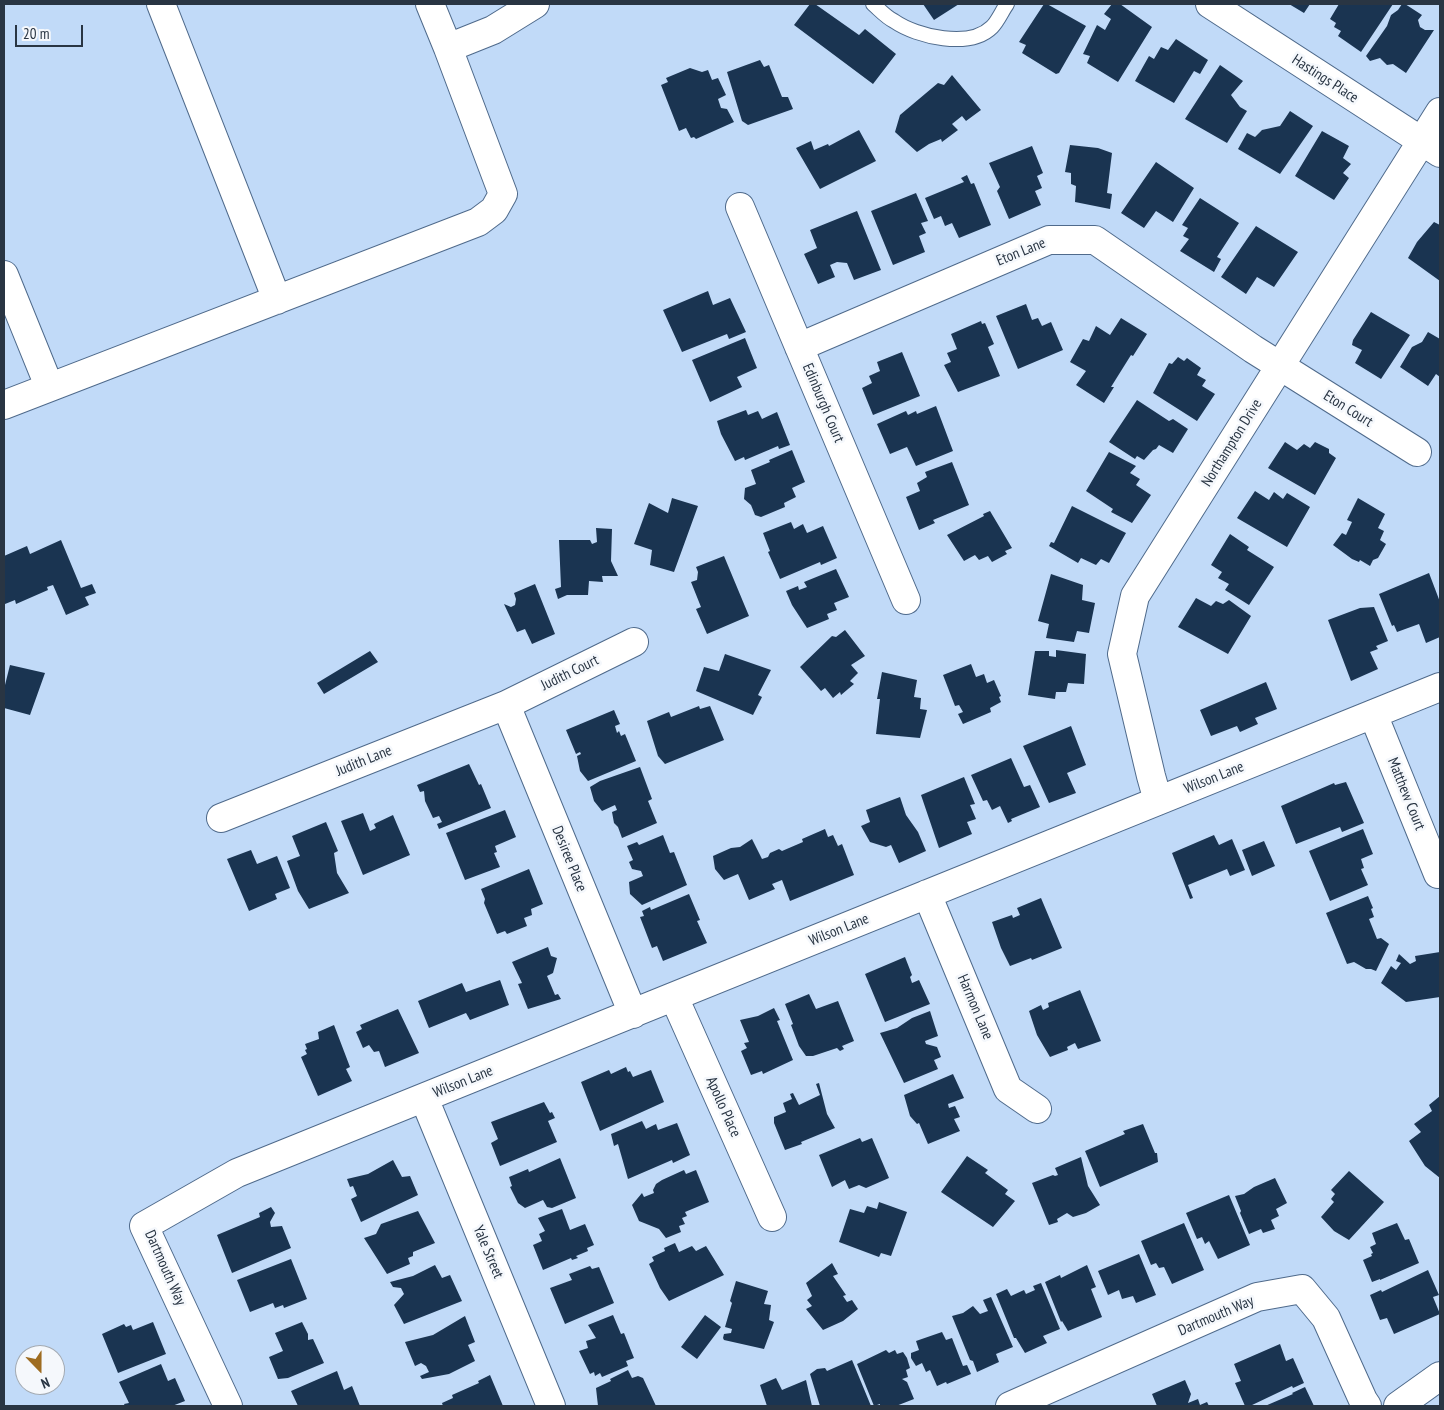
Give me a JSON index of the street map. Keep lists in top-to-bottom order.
{
  "streets": {
    "street": [
      "Hastings Place",
      "Eton Lane",
      "Edinburgh Court",
      "Eton Court",
      "Northampton Drive",
      "Judith Court",
      "Judith Lane",
      "Wilson Lane",
      "Matthew Court",
      "Desiree Place",
      "Harmon Lane",
      "Apollo Place",
      "Yale Street",
      "Dartmouth Way"
    ]
  },
  "crossings": [
    ["Hastings Place", "Northampton Drive"],
    ["Eton Lane", "Edinburgh Court"],
    ["Eton Lane", "Eton Court"],
    ["Eton Lane", "Northampton Drive"],
    ["Eton Court", "Northampton Drive"],
    ["Northampton Drive", "Wilson Lane"],
    ["Judith Court", "Judith Lane"],
    ["Judith Court", "Desiree Place"],
    ["Judith Lane", "Desiree Place"],
    ["Wilson Lane", "Matthew Court"],
    ["Wilson Lane", "Desiree Place"],
    ["Wilson Lane", "Harmon Lane"],
    ["Wilson Lane", "Apollo Place"],
    ["Wilson Lane", "Yale Street"],
    ["Wilson Lane", "Dartmouth Way"]
  ],
  "scale_bar": "20 m",
  "north": "bottom"
}
